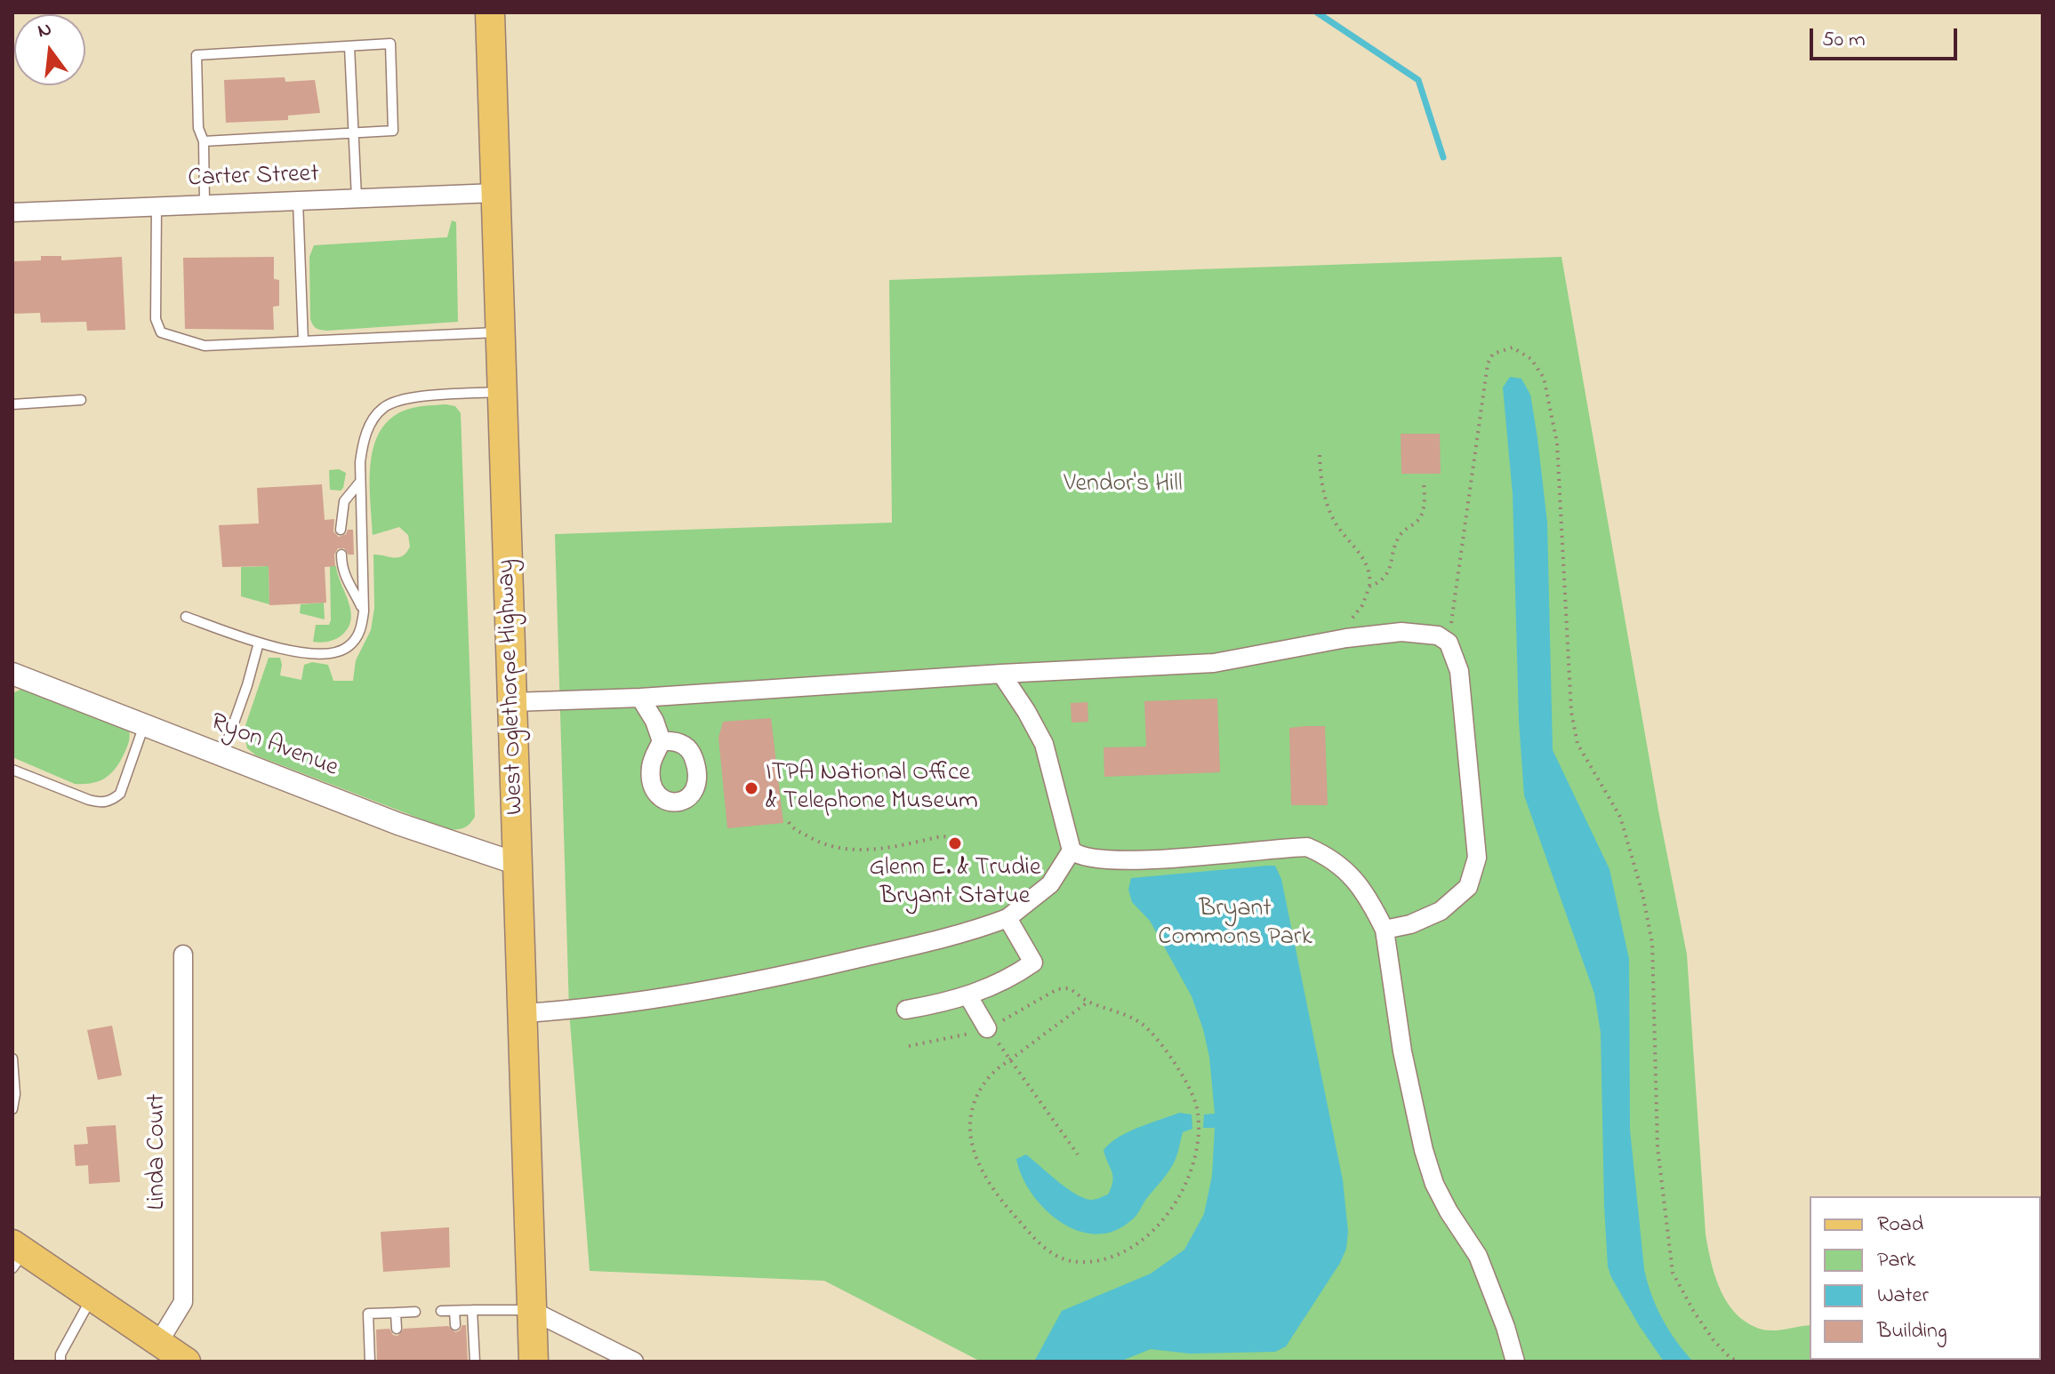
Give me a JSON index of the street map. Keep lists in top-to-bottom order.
{
  "streets": {
    "highway": ["West Oglethorpe Highway"],
    "street": ["Carter Street", "Ryon Avenue", "Linda Court"]
  },
  "crossings": [
    ["Carter Street", "West Oglethorpe Highway"],
    ["West Oglethorpe Highway", "Ryon Avenue"]
  ],
  "parks": ["Vendor's Hill", "Bryant Commons Park"],
  "places": ["ITPA National Office & Telephone Museum", "Glenn E. & Trudie Bryant Statue"],
  "legend": [
    "Road",
    "Park",
    "Water",
    "Building"
  ],
  "scale_bar": "50 m",
  "north": "top"
}
